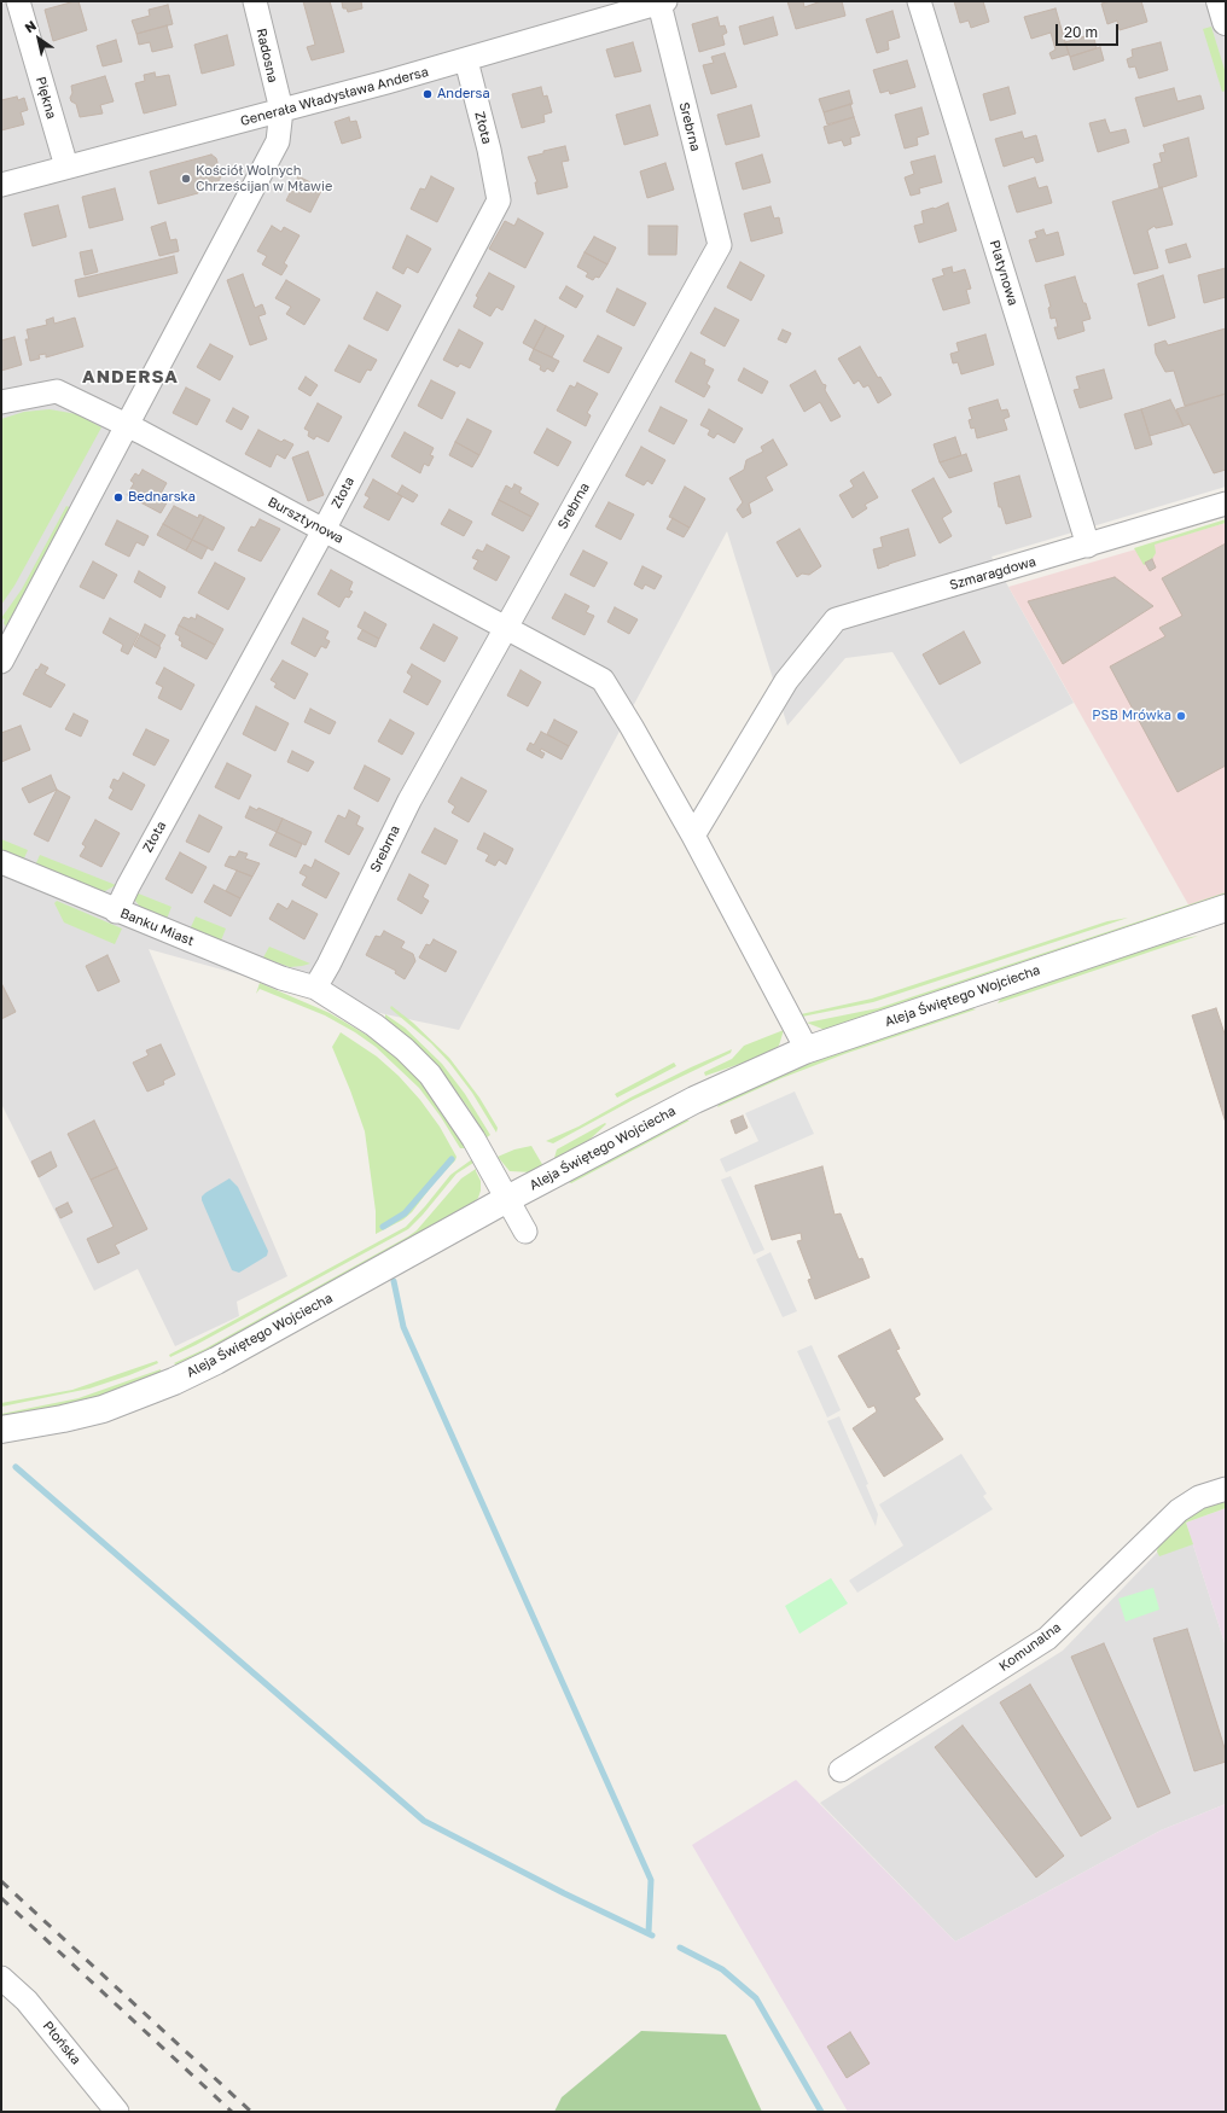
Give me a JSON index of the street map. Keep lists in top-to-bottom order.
{
  "streets": {
    "street": [
      "Radosna",
      "Generała Władysława Andersa",
      "Piękna",
      "Srebrna",
      "Złota",
      "Platynowa",
      "Bursztynowa",
      "Szmaragdowa",
      "Banku Miast",
      "Aleja Świętego Wojciecha",
      "Komunalna",
      "Płońska"
    ]
  },
  "crossings": [
    ["Radosna", "Generała Władysława Andersa"],
    ["Generała Władysława Andersa", "Piękna"],
    ["Generała Władysława Andersa", "Srebrna"],
    ["Generała Władysława Andersa", "Złota"],
    ["Srebrna", "Bursztynowa"],
    ["Srebrna", "Banku Miast"],
    ["Złota", "Bursztynowa"],
    ["Złota", "Banku Miast"],
    ["Platynowa", "Szmaragdowa"],
    ["Bursztynowa", "Szmaragdowa"],
    ["Banku Miast", "Aleja Świętego Wojciecha"]
  ],
  "districts": ["ANDERSA"],
  "places": [
    "Andersa",
    "Kościół Wolnych Chrześcijan w Mławie",
    "Bednarska",
    "PSB Mrówka"
  ],
  "scale_bar": "20 m",
  "north": "top left"
}
